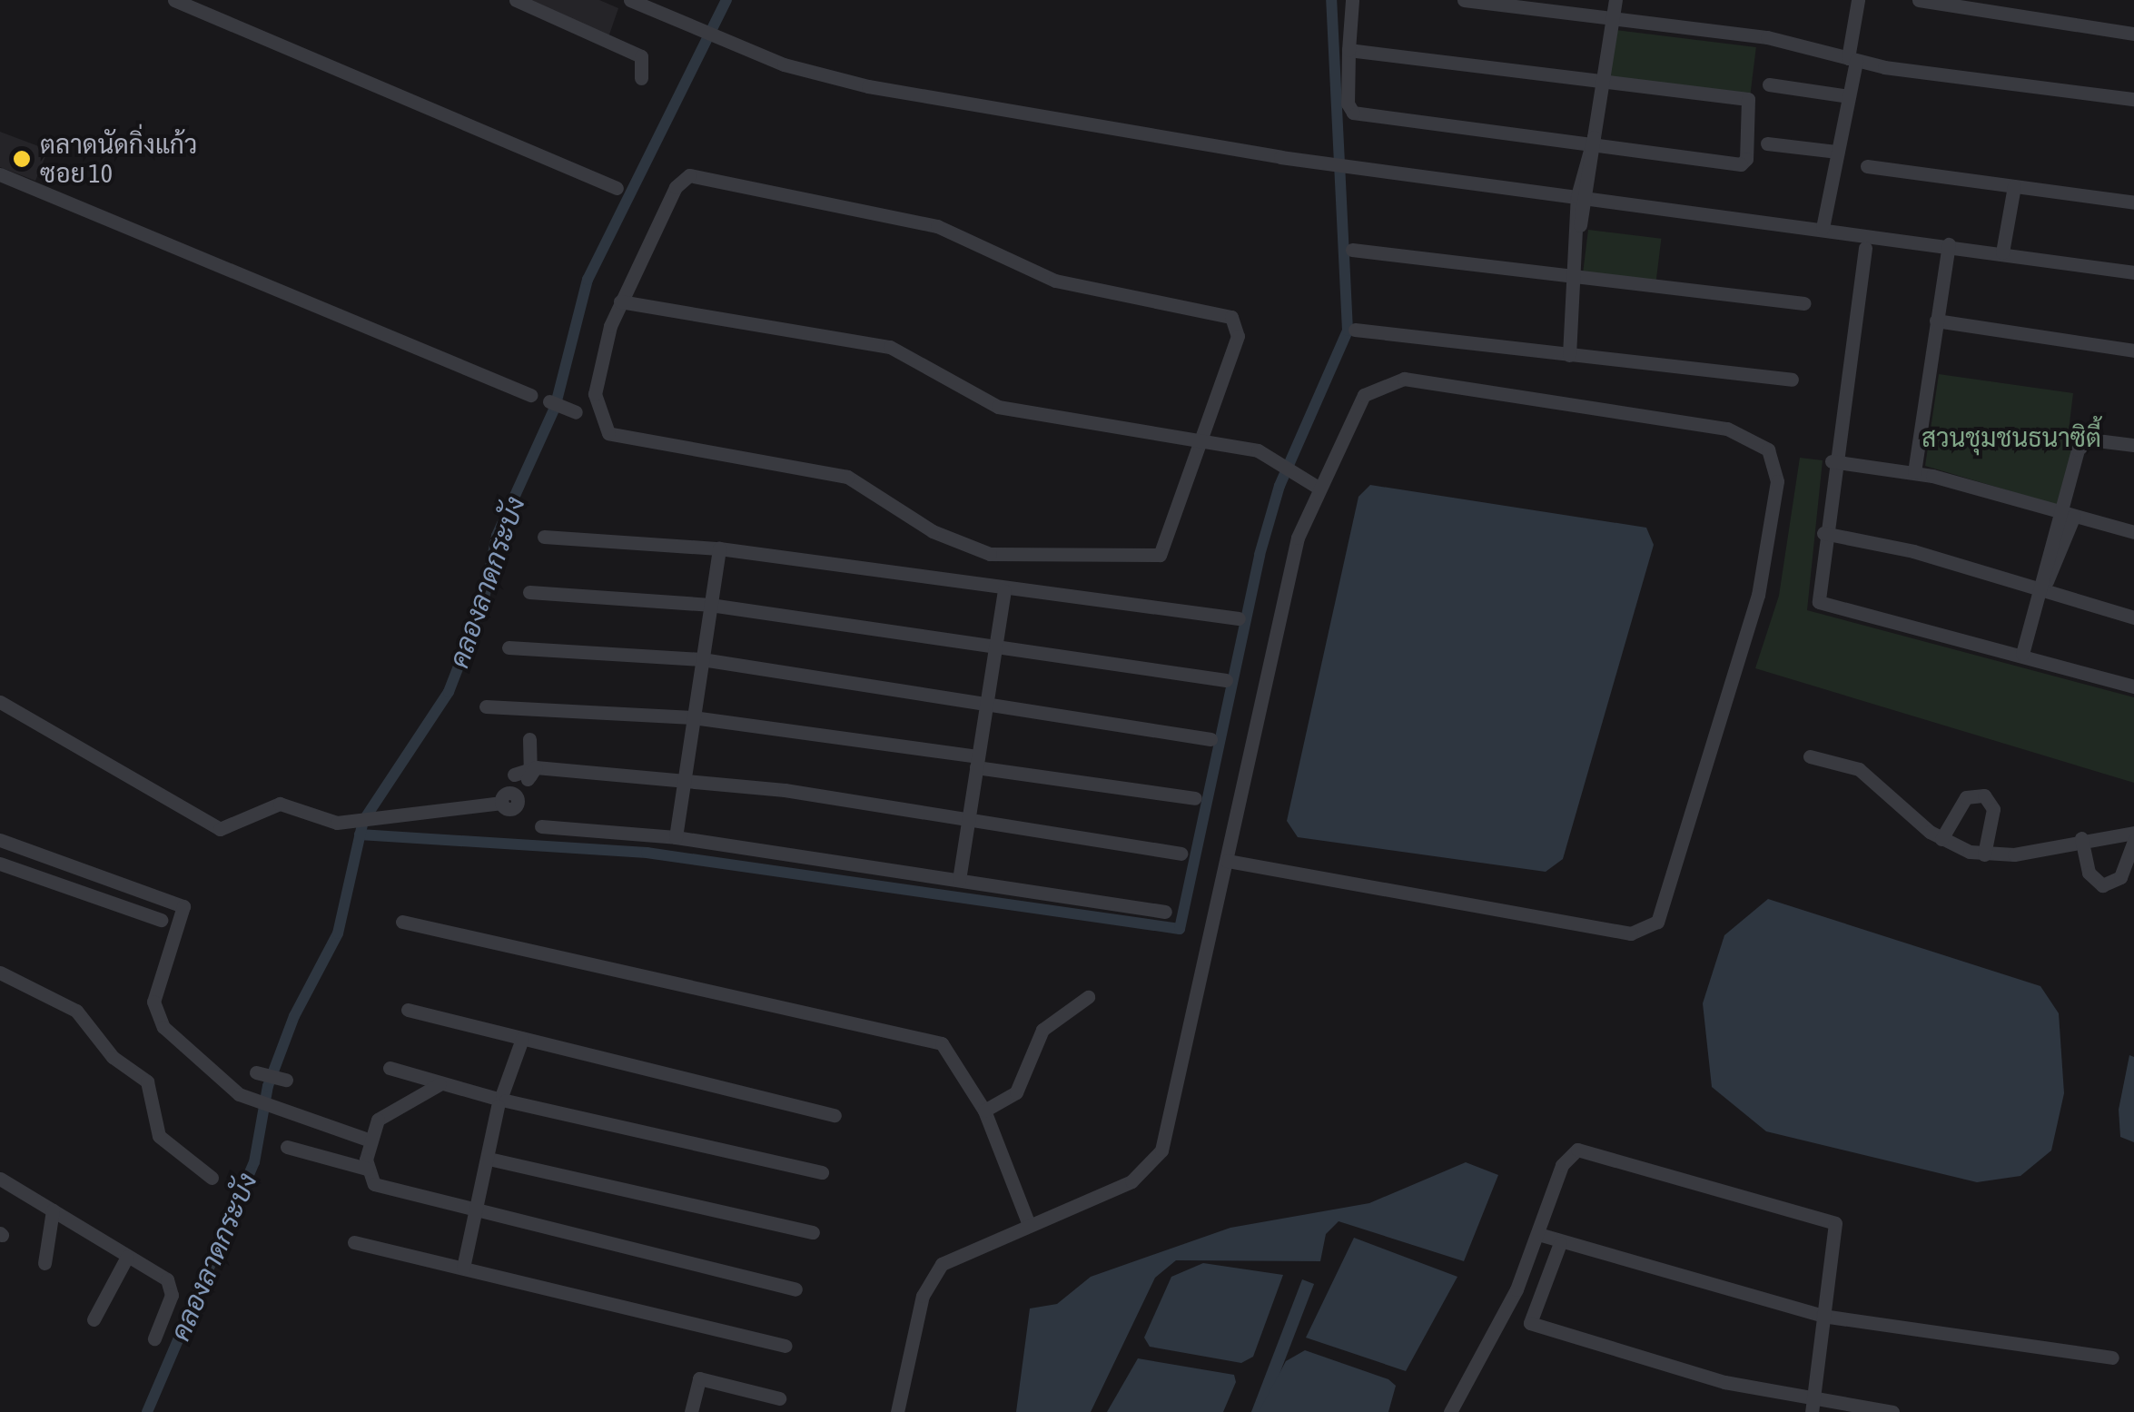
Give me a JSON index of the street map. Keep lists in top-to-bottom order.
{
  "water": ["คลองลาดกระบัง"],
  "parks": ["สวนชุมชนธนาซิตี้"],
  "places": ["ตลาดนัดกิ่งแก้ว ซอย 10"]
}
